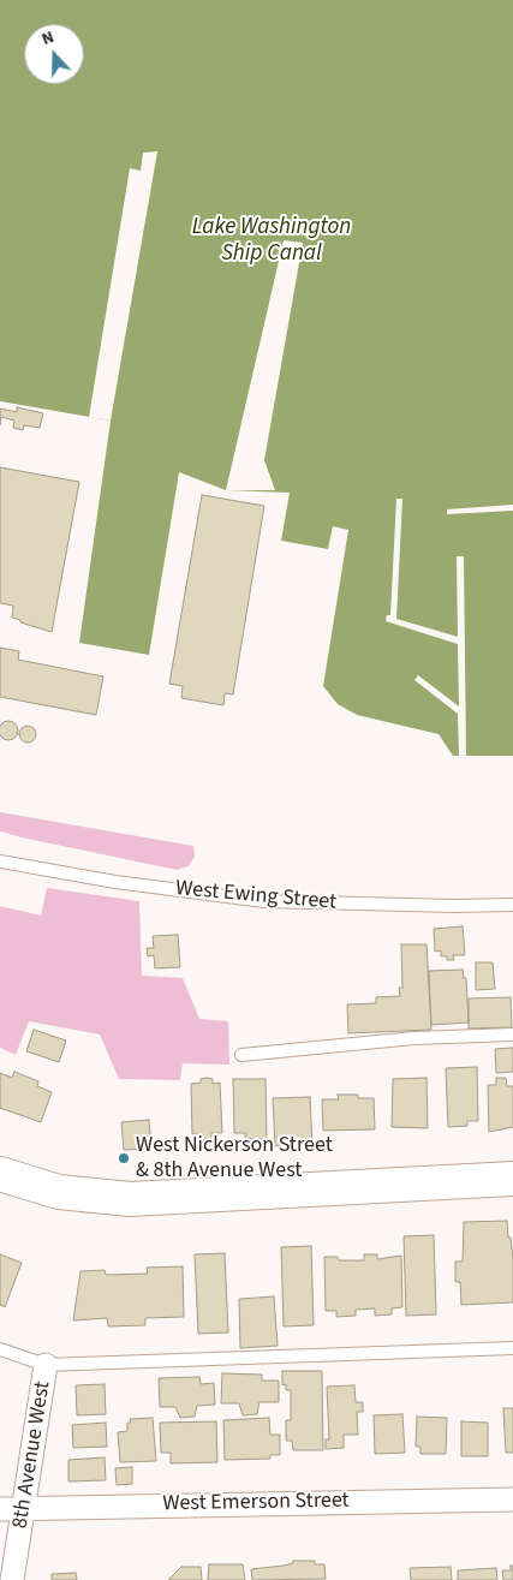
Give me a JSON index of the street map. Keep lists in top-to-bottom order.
{
  "streets": {
    "street": ["8th Avenue West", "West Emerson Street"],
    "lane": ["West Ewing Street"]
  },
  "crossings": [
    ["8th Avenue West", "West Emerson Street"]
  ],
  "water": ["Lake Washington Ship Canal"],
  "places": ["West Nickerson Street & 8th Avenue West"],
  "north": "top"
}
